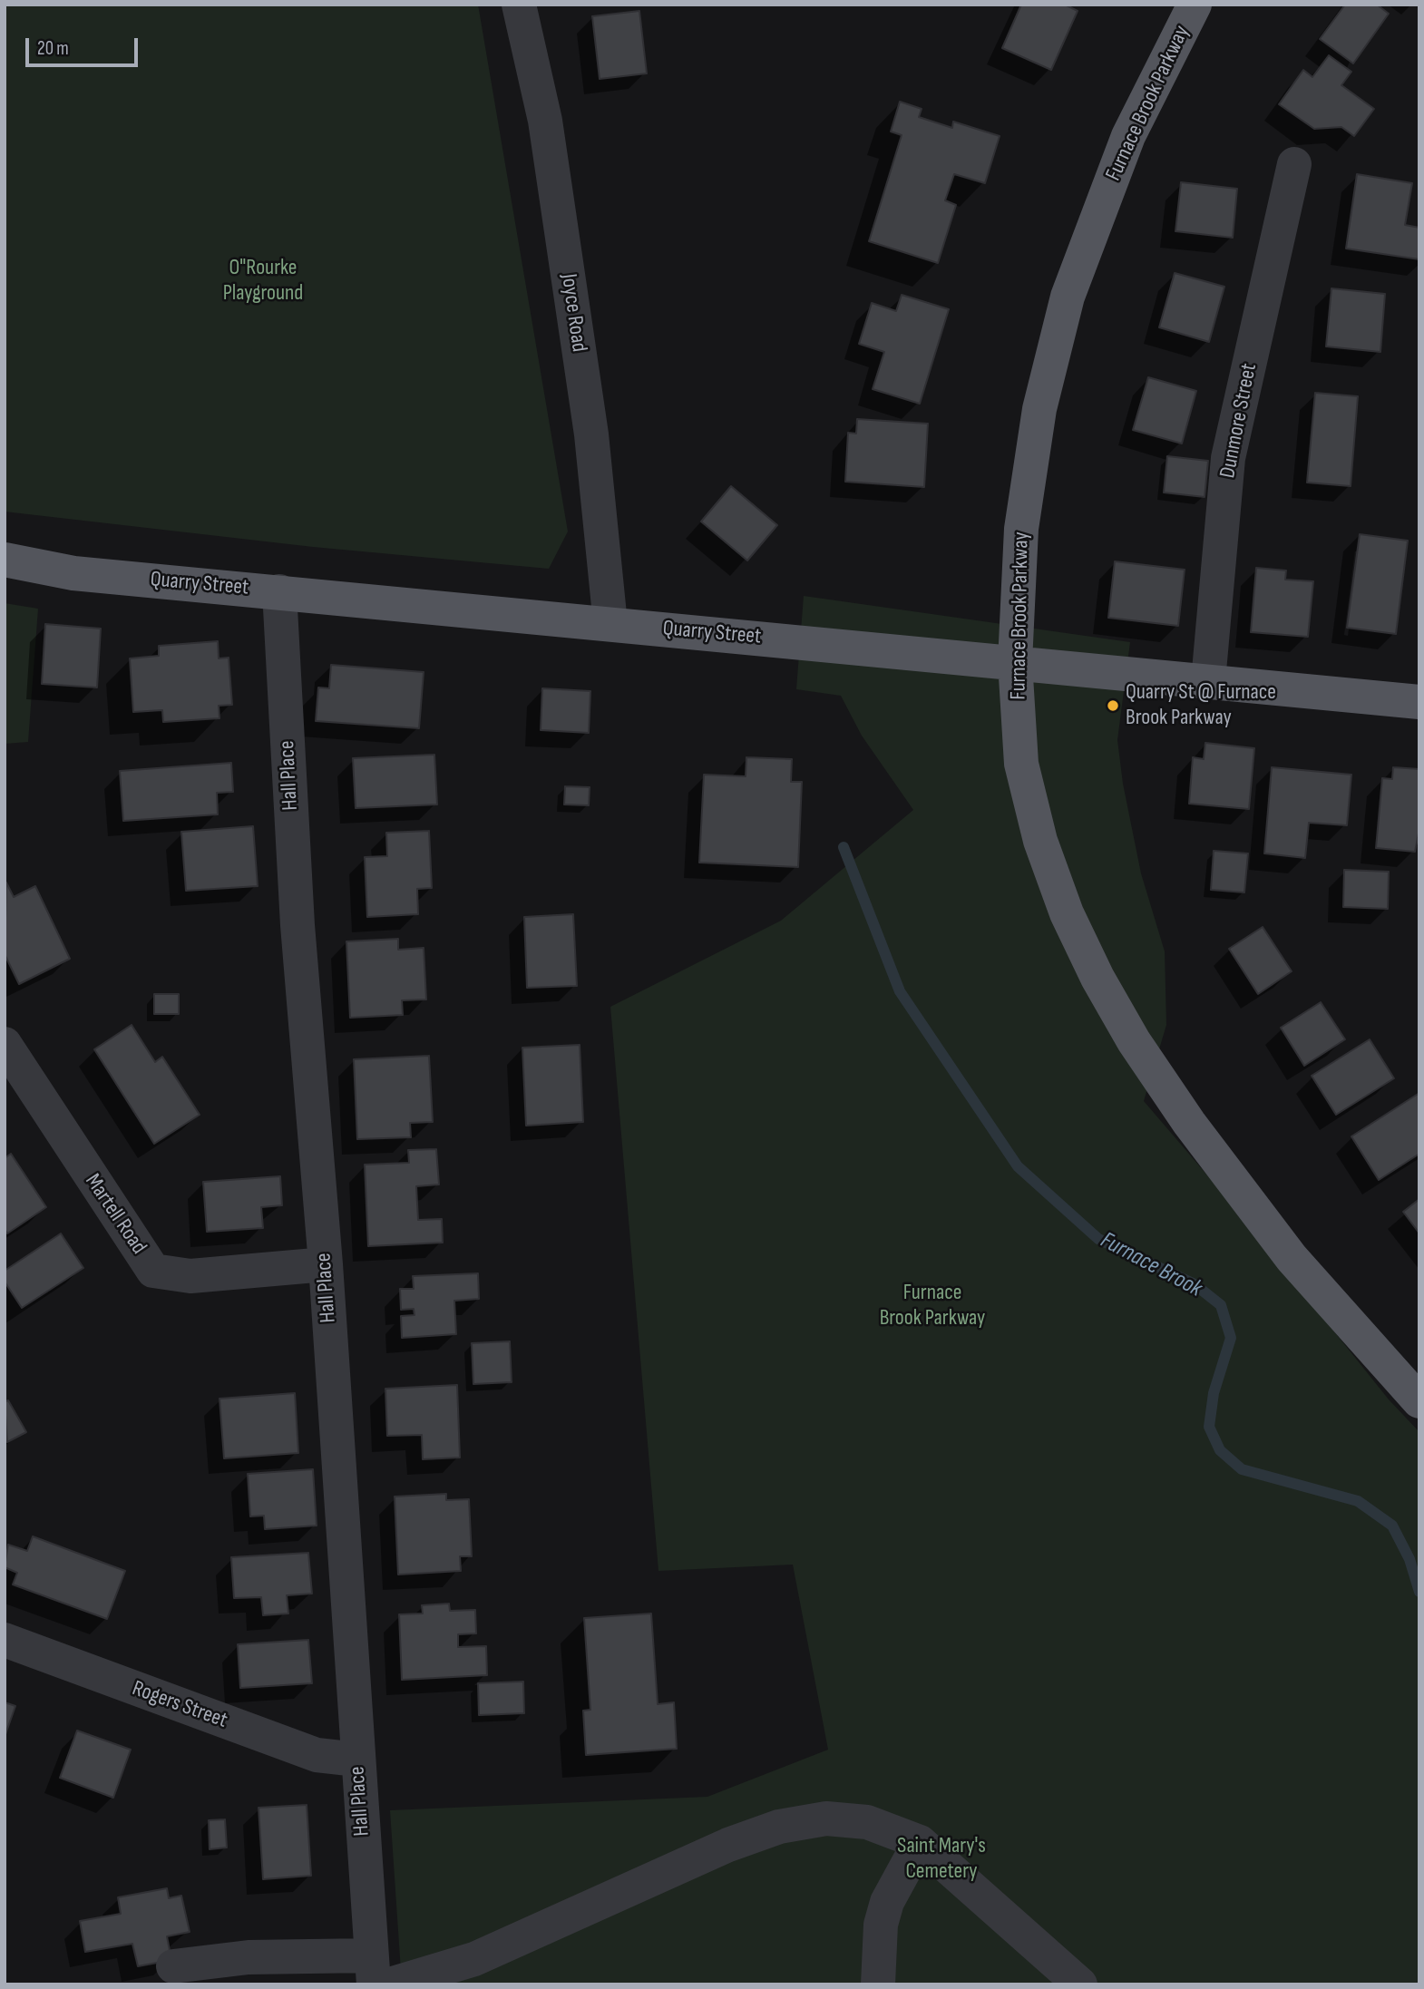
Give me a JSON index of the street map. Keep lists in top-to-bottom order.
{
  "streets": {
    "main road": ["Furnace Brook Parkway", "Quarry Street"],
    "street": [
      "Joyce Road",
      "Dunmore Street",
      "Hall Place",
      "Martell Road",
      "Rogers Street"
    ]
  },
  "crossings": [
    ["Furnace Brook Parkway", "Quarry Street"],
    ["Joyce Road", "Quarry Street"],
    ["Dunmore Street", "Quarry Street"],
    ["Quarry Street", "Hall Place"],
    ["Hall Place", "Martell Road"],
    ["Hall Place", "Rogers Street"]
  ],
  "water": ["Furnace Brook"],
  "parks": ["O\"Rourke Playground", "Furnace Brook Parkway", "Saint Mary's Cemetery"],
  "places": ["Quarry St @ Furnace Brook Parkway"],
  "scale_bar": "20 m"
}
